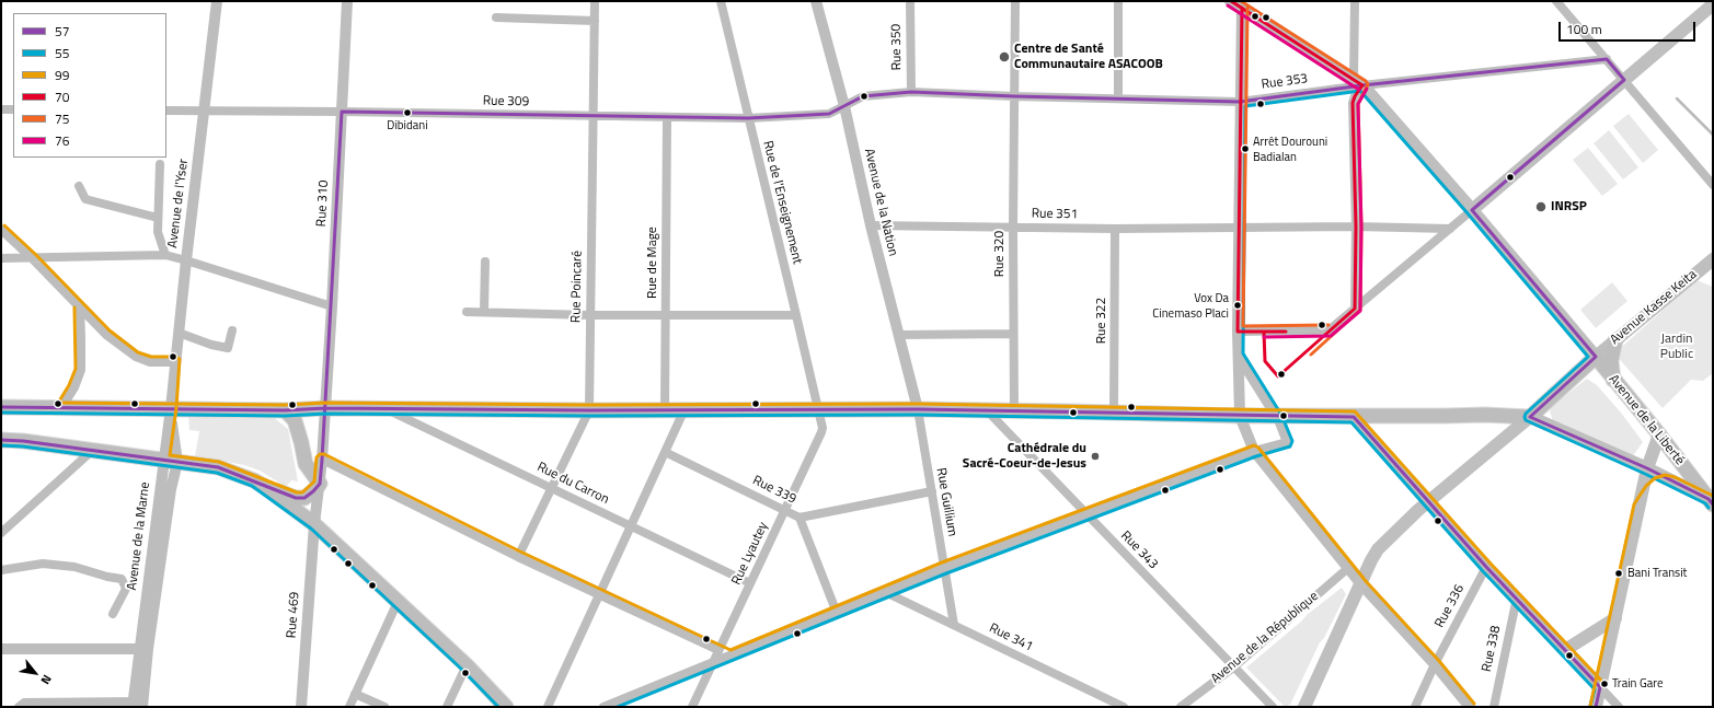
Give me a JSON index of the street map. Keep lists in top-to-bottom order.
{
  "streets": {
    "main road": ["Avenue Kasse Keita", "Avenue de la Liberté"],
    "street": [
      "Rue 350",
      "Rue 353",
      "Rue 309",
      "Rue de l'Enseignement",
      "Avenue de la Nation",
      "Avenue de l'Yser",
      "Rue 310",
      "Rue 351",
      "Rue 320",
      "Rue de Mage",
      "Rue Poincaré",
      "Rue 322",
      "Rue du Carron",
      "Rue 339",
      "Rue Guillium",
      "Avenue de la Marne",
      "Rue 343",
      "Rue Lyautey",
      "Rue 336",
      "Rue 469",
      "Rue 341",
      "Avenue de la République",
      "Rue 338"
    ]
  },
  "crossings": [
    ["Rue 350", "Rue 353"],
    ["Rue 353", "Rue 309"],
    ["Rue 353", "Avenue de la Nation"],
    ["Rue 353", "Rue 320"],
    ["Rue 309", "Rue de l'Enseignement"],
    ["Rue 309", "Avenue de la Nation"],
    ["Rue 309", "Avenue de l'Yser"],
    ["Rue 309", "Rue 310"],
    ["Rue 309", "Rue de Mage"],
    ["Rue 309", "Rue Poincaré"],
    ["Rue de l'Enseignement", "Rue Lyautey"],
    ["Avenue de la Nation", "Rue 351"],
    ["Avenue de la Nation", "Rue Guillium"],
    ["Avenue de l'Yser", "Avenue de la Marne"],
    ["Rue 310", "Rue 469"],
    ["Rue 351", "Rue 320"],
    ["Rue 351", "Rue 322"],
    ["Rue Poincaré", "Rue du Carron"],
    ["Avenue Kasse Keita", "Avenue de la Liberté"],
    ["Rue du Carron", "Rue Lyautey"],
    ["Rue 339", "Rue Guillium"],
    ["Rue 339", "Rue Lyautey"],
    ["Rue Guillium", "Rue 341"],
    ["Rue 343", "Avenue de la République"]
  ],
  "parks": ["Jardin Public"],
  "places": [
    "Centre de Santé Communautaire ASACOOB",
    "Dibidani",
    "Arrêt Dourouni Badialan",
    "INRSP",
    "Vox Da Cinemaso Placi",
    "Cathédrale du Sacré-Coeur-de-Jesus",
    "Bani Transit",
    "Train Gare"
  ],
  "lines": [
    "transit line 70",
    "transit line 75",
    "transit line 76",
    "transit line 57",
    "transit line 55",
    "transit line 99"
  ],
  "legend": [
    "57",
    "55",
    "99",
    "70",
    "75",
    "76"
  ],
  "scale_bar": "100 m",
  "north": "bottom right"
}
